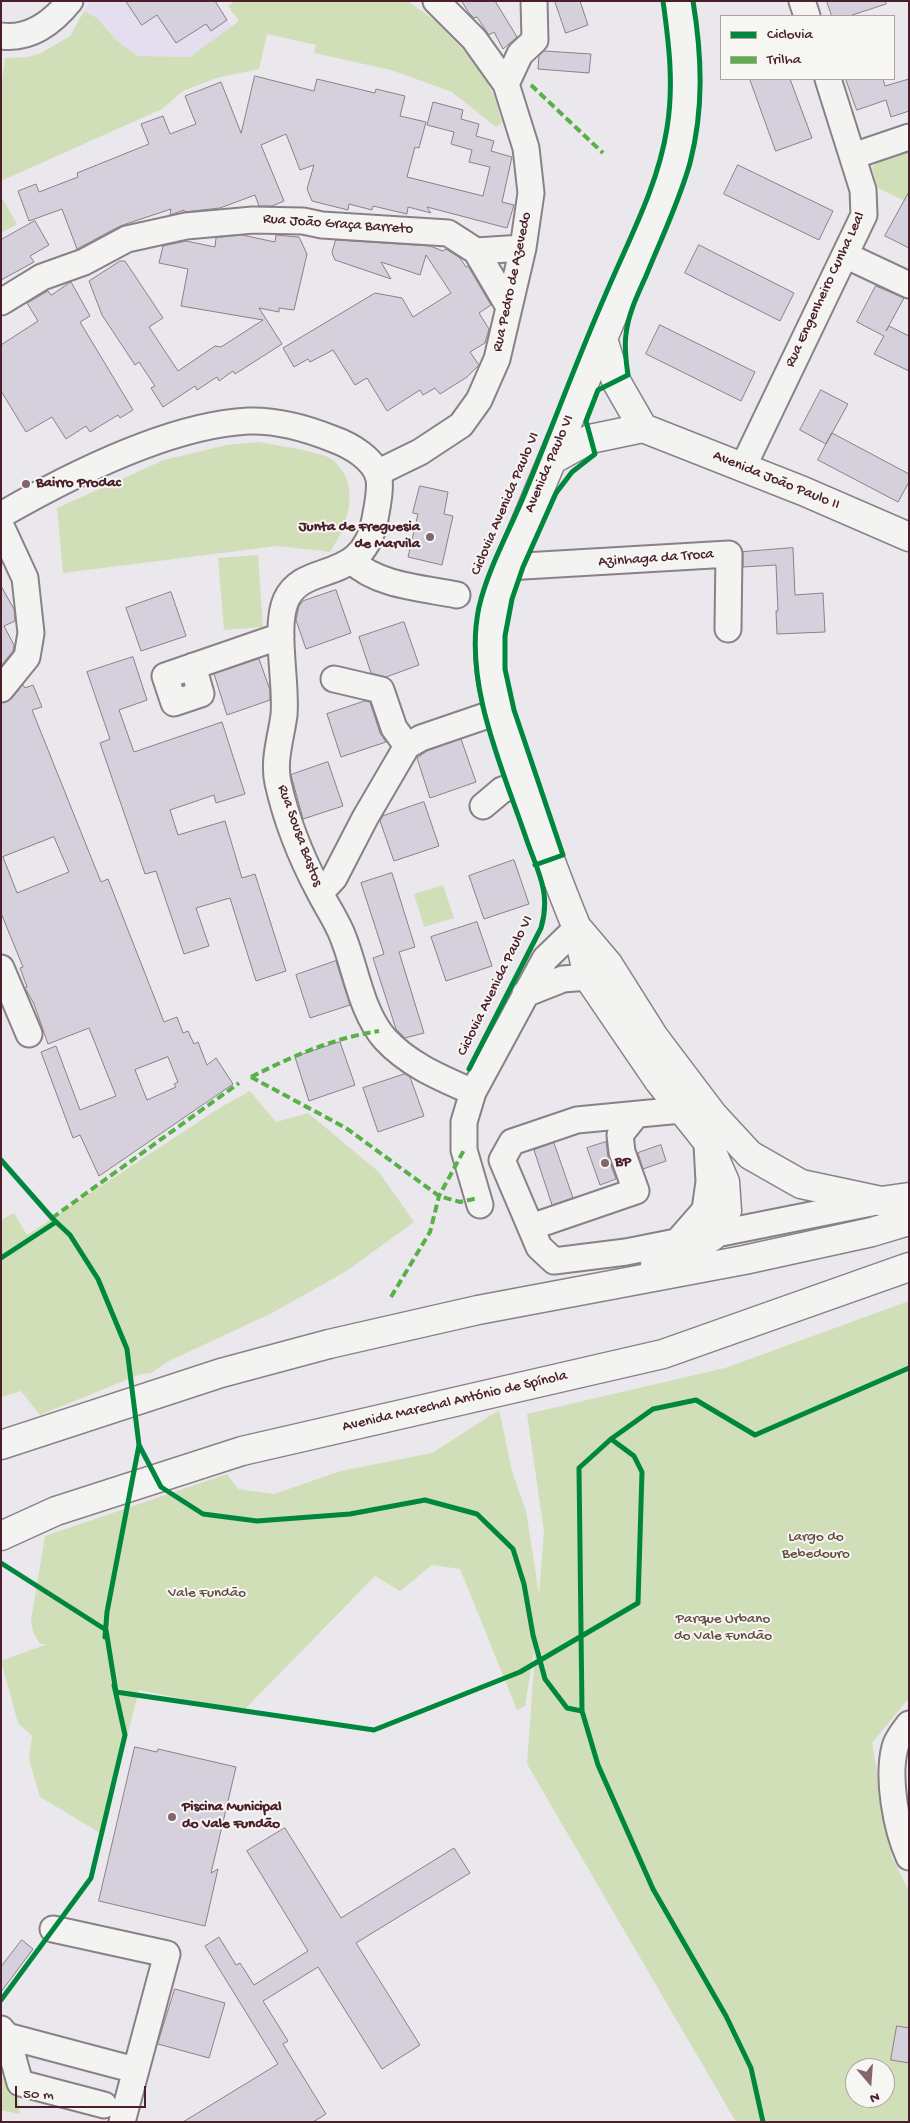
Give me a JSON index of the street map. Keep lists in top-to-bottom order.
{
  "streets": {
    "main road": ["Avenida Paulo VI", "Avenida João Paulo II", "Avenida Marechal António de Spínola"],
    "street": [
      "Rua João Graça Barreto",
      "Rua Pedro de Azevedo",
      "Rua Engenheiro Cunha Leal",
      "Azinhaga da Troca",
      "Rua Sousa Bastos"
    ],
    "cycle path": ["Ciclovia Avenida Paulo VI"]
  },
  "crossings": [
    ["Rua João Graça Barreto", "Rua Pedro de Azevedo"],
    ["Rua Pedro de Azevedo", "Rua Sousa Bastos"],
    ["Rua Engenheiro Cunha Leal", "Avenida João Paulo II"],
    ["Avenida Paulo VI", "Azinhaga da Troca"]
  ],
  "parks": ["Largo do Bebedouro", "Vale Fundão", "Parque Urbano do Vale Fundão"],
  "places": [
    "Bairro Prodac",
    "Junta de Freguesia de Marvila",
    "BP",
    "Piscina Municipal do Vale Fundão"
  ],
  "legend": ["Ciclovia", "Trilha"],
  "scale_bar": "50 m",
  "north": "bottom"
}
